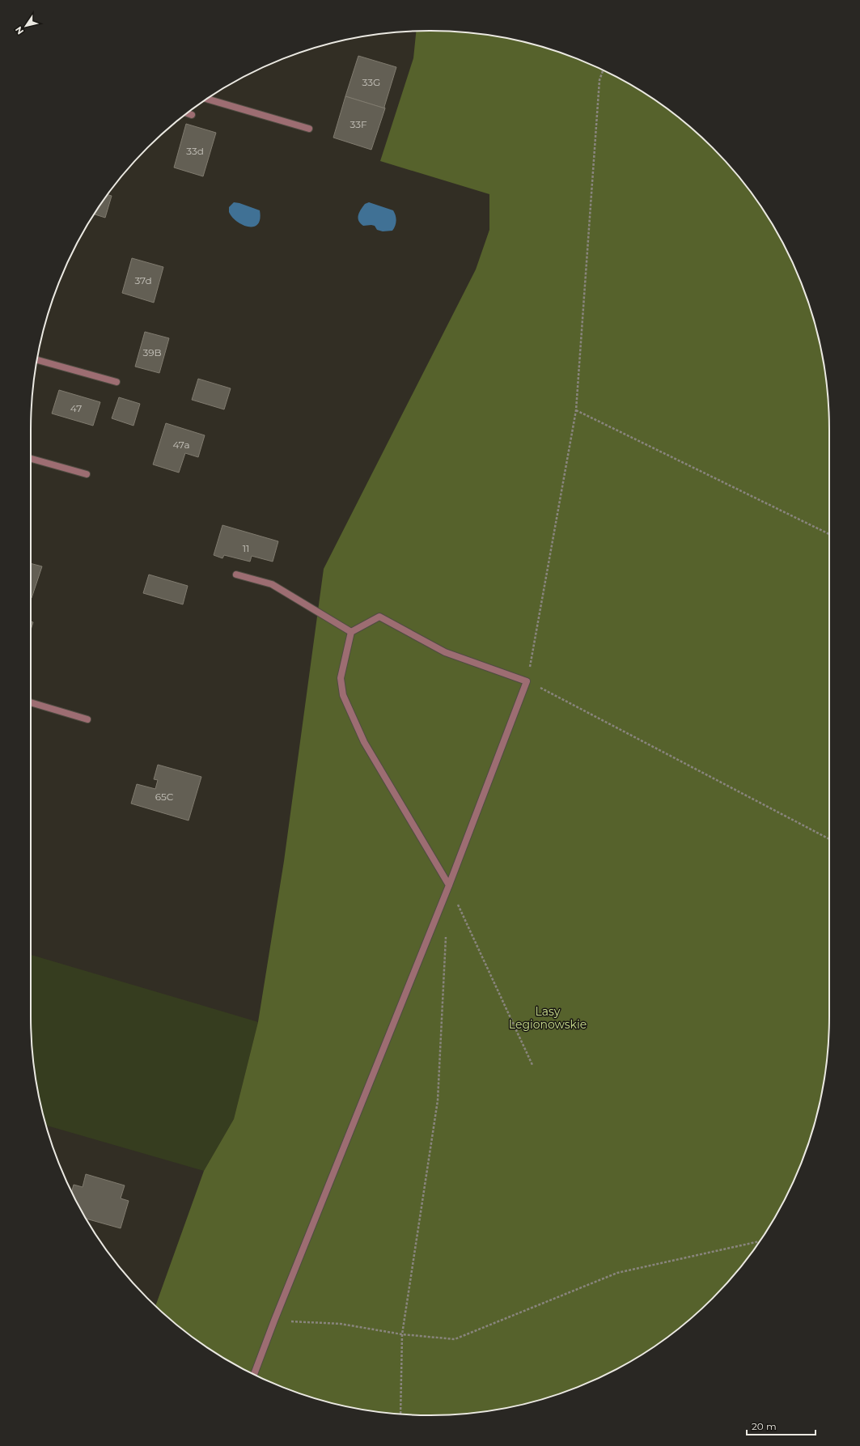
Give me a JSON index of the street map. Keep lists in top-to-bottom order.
{
  "parks": ["Lasy Legionowskie"],
  "house_numbers": [
    "33G",
    "33F",
    "33d",
    "37d",
    "39B",
    "47",
    "47a",
    "11",
    "65C"
  ],
  "scale_bar": "20 m",
  "north": "bottom left"
}
